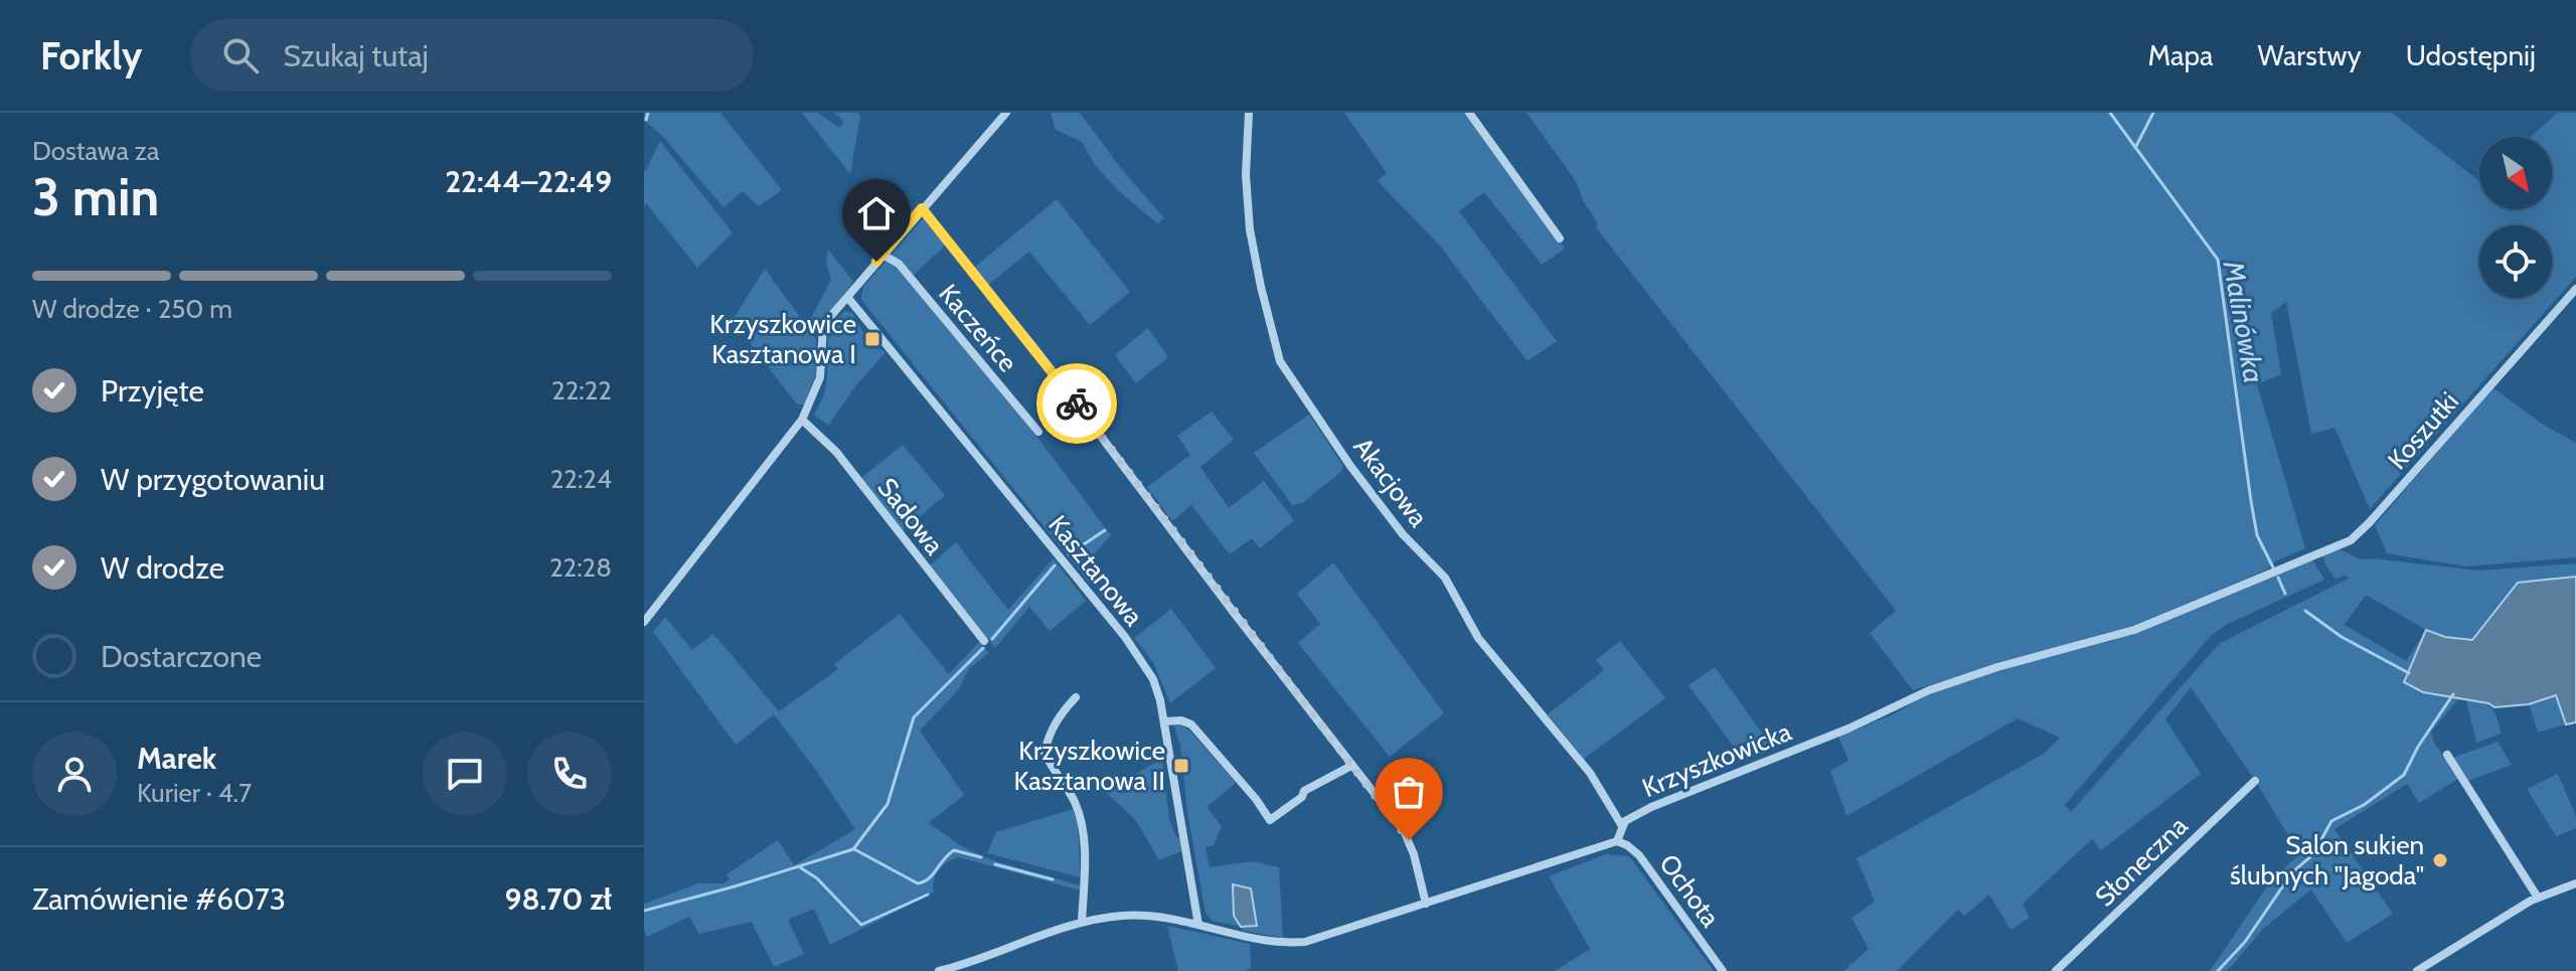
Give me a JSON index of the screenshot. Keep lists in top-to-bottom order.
{
  "streets": {
    "street": [
      "Kaczeńce",
      "Koszutki",
      "Akacjowa",
      "Sadowa",
      "Kasztanowa",
      "Krzyszkowicka",
      "Słoneczna",
      "Ochota"
    ]
  },
  "crossings": [
    ["Koszutki", "Krzyszkowicka"],
    ["Akacjowa", "Krzyszkowicka"],
    ["Krzyszkowicka", "Ochota"]
  ],
  "water": ["Malinówka"],
  "places": {
    "transit": ["Krzyszkowice Kasztanowa I", "Krzyszkowice Kasztanowa II"],
    "other": ["Salon sukien ślubnych \"Jagoda\""]
  },
  "north": "bottom right",
  "page": {
    "header": "Forkly",
    "search": "Szukaj tutaj",
    "nav": ["Mapa", "Warstwy", "Udostępnij"],
    "heading": ["3 min", "Dostawa za", "22:44–22:49"],
    "panel": [
      "Marek",
      "Kurier · 4.7",
      "Zamówienie #6073",
      "98.70 zł"
    ],
    "bar": "W drodze · 250 m",
    "list": [
      ["Przyjęte", "22:22"],
      ["W przygotowaniu", "22:24"],
      ["W drodze", "22:28"],
      "Dostarczone"
    ]
  }
}
